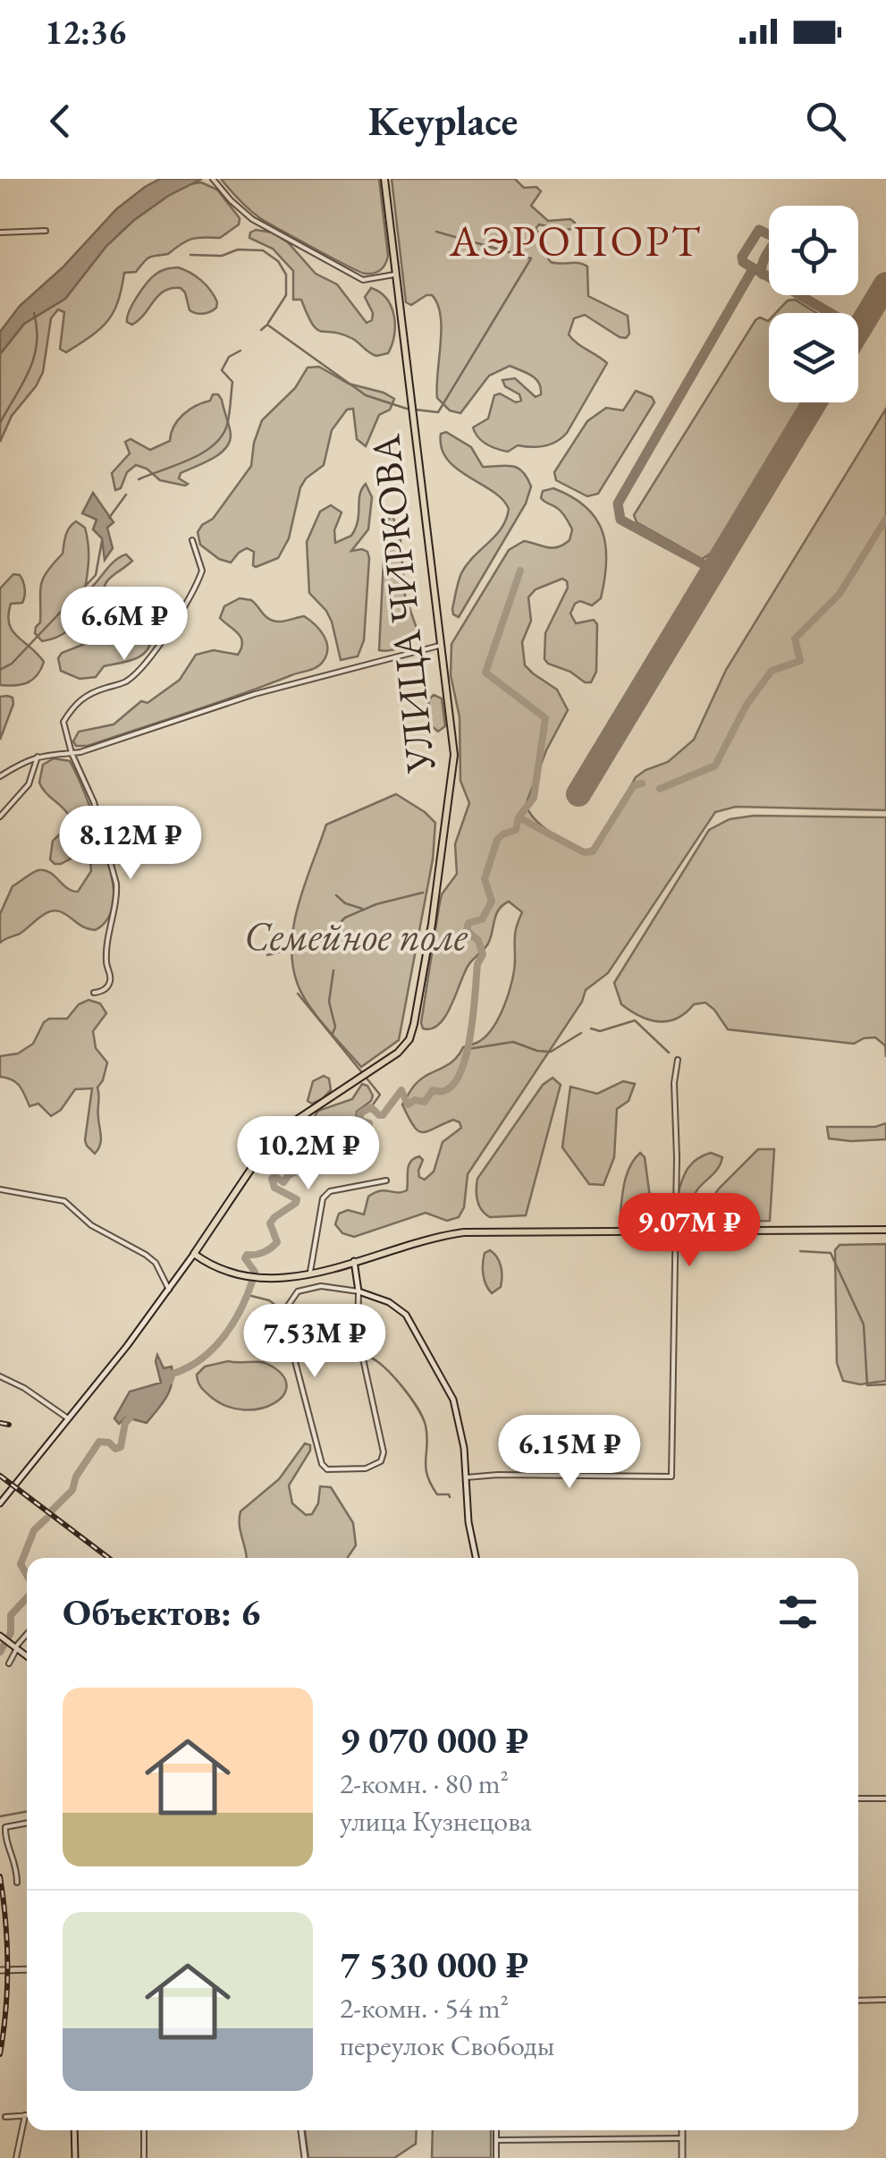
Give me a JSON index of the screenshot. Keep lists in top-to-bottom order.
{
  "streets": {
    "main road": ["УЛИЦА ЧИРКОВА"]
  },
  "districts": ["АЭРОПОРТ"],
  "parks": ["Семейное поле"],
  "page": {
    "status": "12:36",
    "header": "Keyplace",
    "price": [
      "6.6M ₽",
      "8.12M ₽",
      "10.2M ₽",
      "9.07M ₽",
      "7.53M ₽",
      "6.15M ₽"
    ],
    "heading": "Объектов: 6",
    "list": [
      {
        "name": "9 070 000 ₽",
        "note": "2-комн. · 80 m² · улица Кузнецова"
      },
      {
        "name": "7 530 000 ₽",
        "note": "2-комн. · 54 m² · переулок Свободы"
      }
    ]
  }
}
